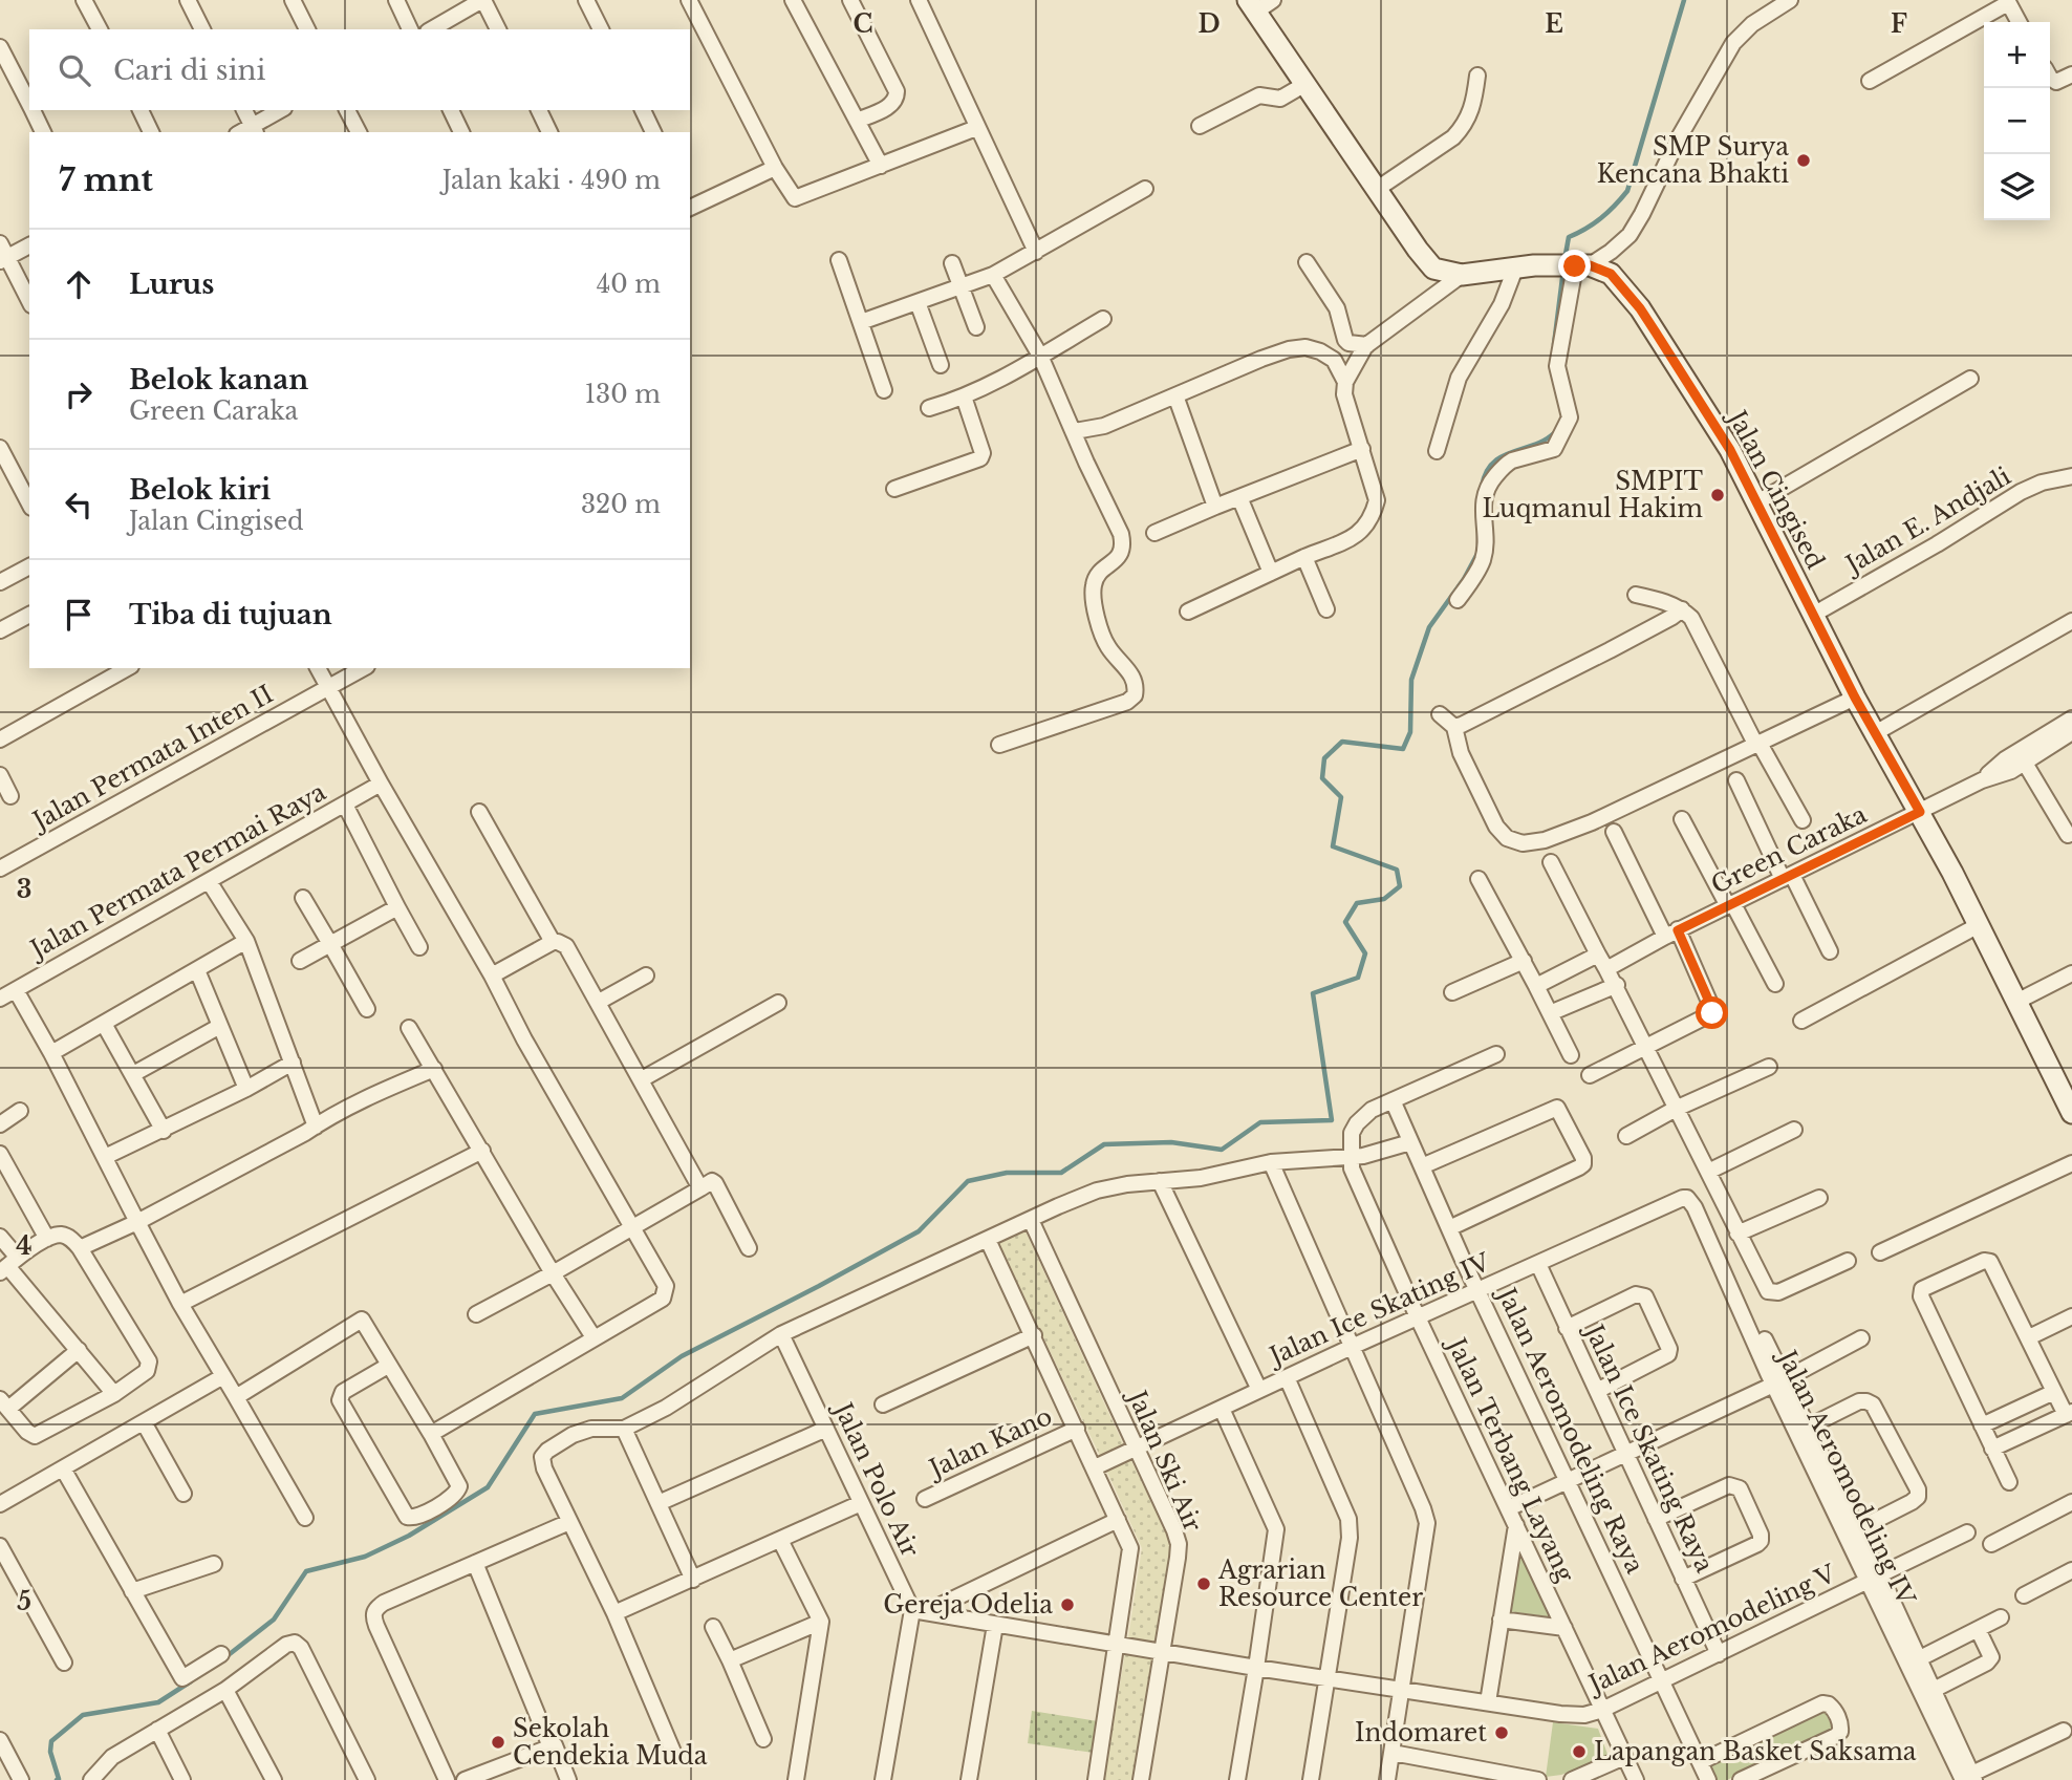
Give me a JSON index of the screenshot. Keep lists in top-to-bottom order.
{
  "streets": {
    "main road": ["Jalan Cingised"],
    "street": [
      "Jalan E. Andjali",
      "Jalan Permata Inten II",
      "Green Caraka",
      "Jalan Permata Permai Raya",
      "Jalan Ice Skating IV",
      "Jalan Aeromodeling Raya",
      "Jalan Kano",
      "Jalan Ice Skating Raya",
      "Jalan Terbang Layang",
      "Jalan Ski Air",
      "Jalan Aeromodeling IV",
      "Jalan Polo Air",
      "Jalan Aeromodeling V"
    ]
  },
  "crossings": [
    ["Jalan Cingised", "Jalan E. Andjali"],
    ["Jalan Cingised", "Green Caraka"],
    ["Jalan Ice Skating IV", "Jalan Aeromodeling Raya"],
    ["Jalan Ice Skating IV", "Jalan Ice Skating Raya"],
    ["Jalan Ice Skating IV", "Jalan Terbang Layang"],
    ["Jalan Ice Skating IV", "Jalan Ski Air"],
    ["Jalan Ice Skating IV", "Jalan Aeromodeling IV"],
    ["Jalan Aeromodeling Raya", "Jalan Aeromodeling V"],
    ["Jalan Ice Skating Raya", "Jalan Aeromodeling V"],
    ["Jalan Terbang Layang", "Jalan Aeromodeling V"],
    ["Jalan Ski Air", "Jalan Aeromodeling V"],
    ["Jalan Aeromodeling IV", "Jalan Aeromodeling V"],
    ["Jalan Polo Air", "Jalan Aeromodeling V"]
  ],
  "places": [
    "SMP Surya Kencana Bhakti",
    "SMPIT Luqmanul Hakim",
    "Agrarian Resource Center",
    "Gereja Odelia",
    "Indomaret",
    "Sekolah Cendekia Muda",
    "Lapangan Basket Saksama"
  ],
  "page": {
    "map_buttons": ["+", "−"],
    "search": "Cari di sini",
    "heading": ["7 mnt", "Jalan kaki · 490 m"],
    "list": [
      ["Lurus", "40 m"],
      ["Belok kanan", "Green Caraka", "130 m"],
      ["Belok kiri", "Jalan Cingised", "320 m"],
      "Tiba di tujuan"
    ]
  },
  "grid": {
    "columns": [
      "C",
      "D",
      "E",
      "F"
    ],
    "rows": ["3", "4", "5"]
  }
}
